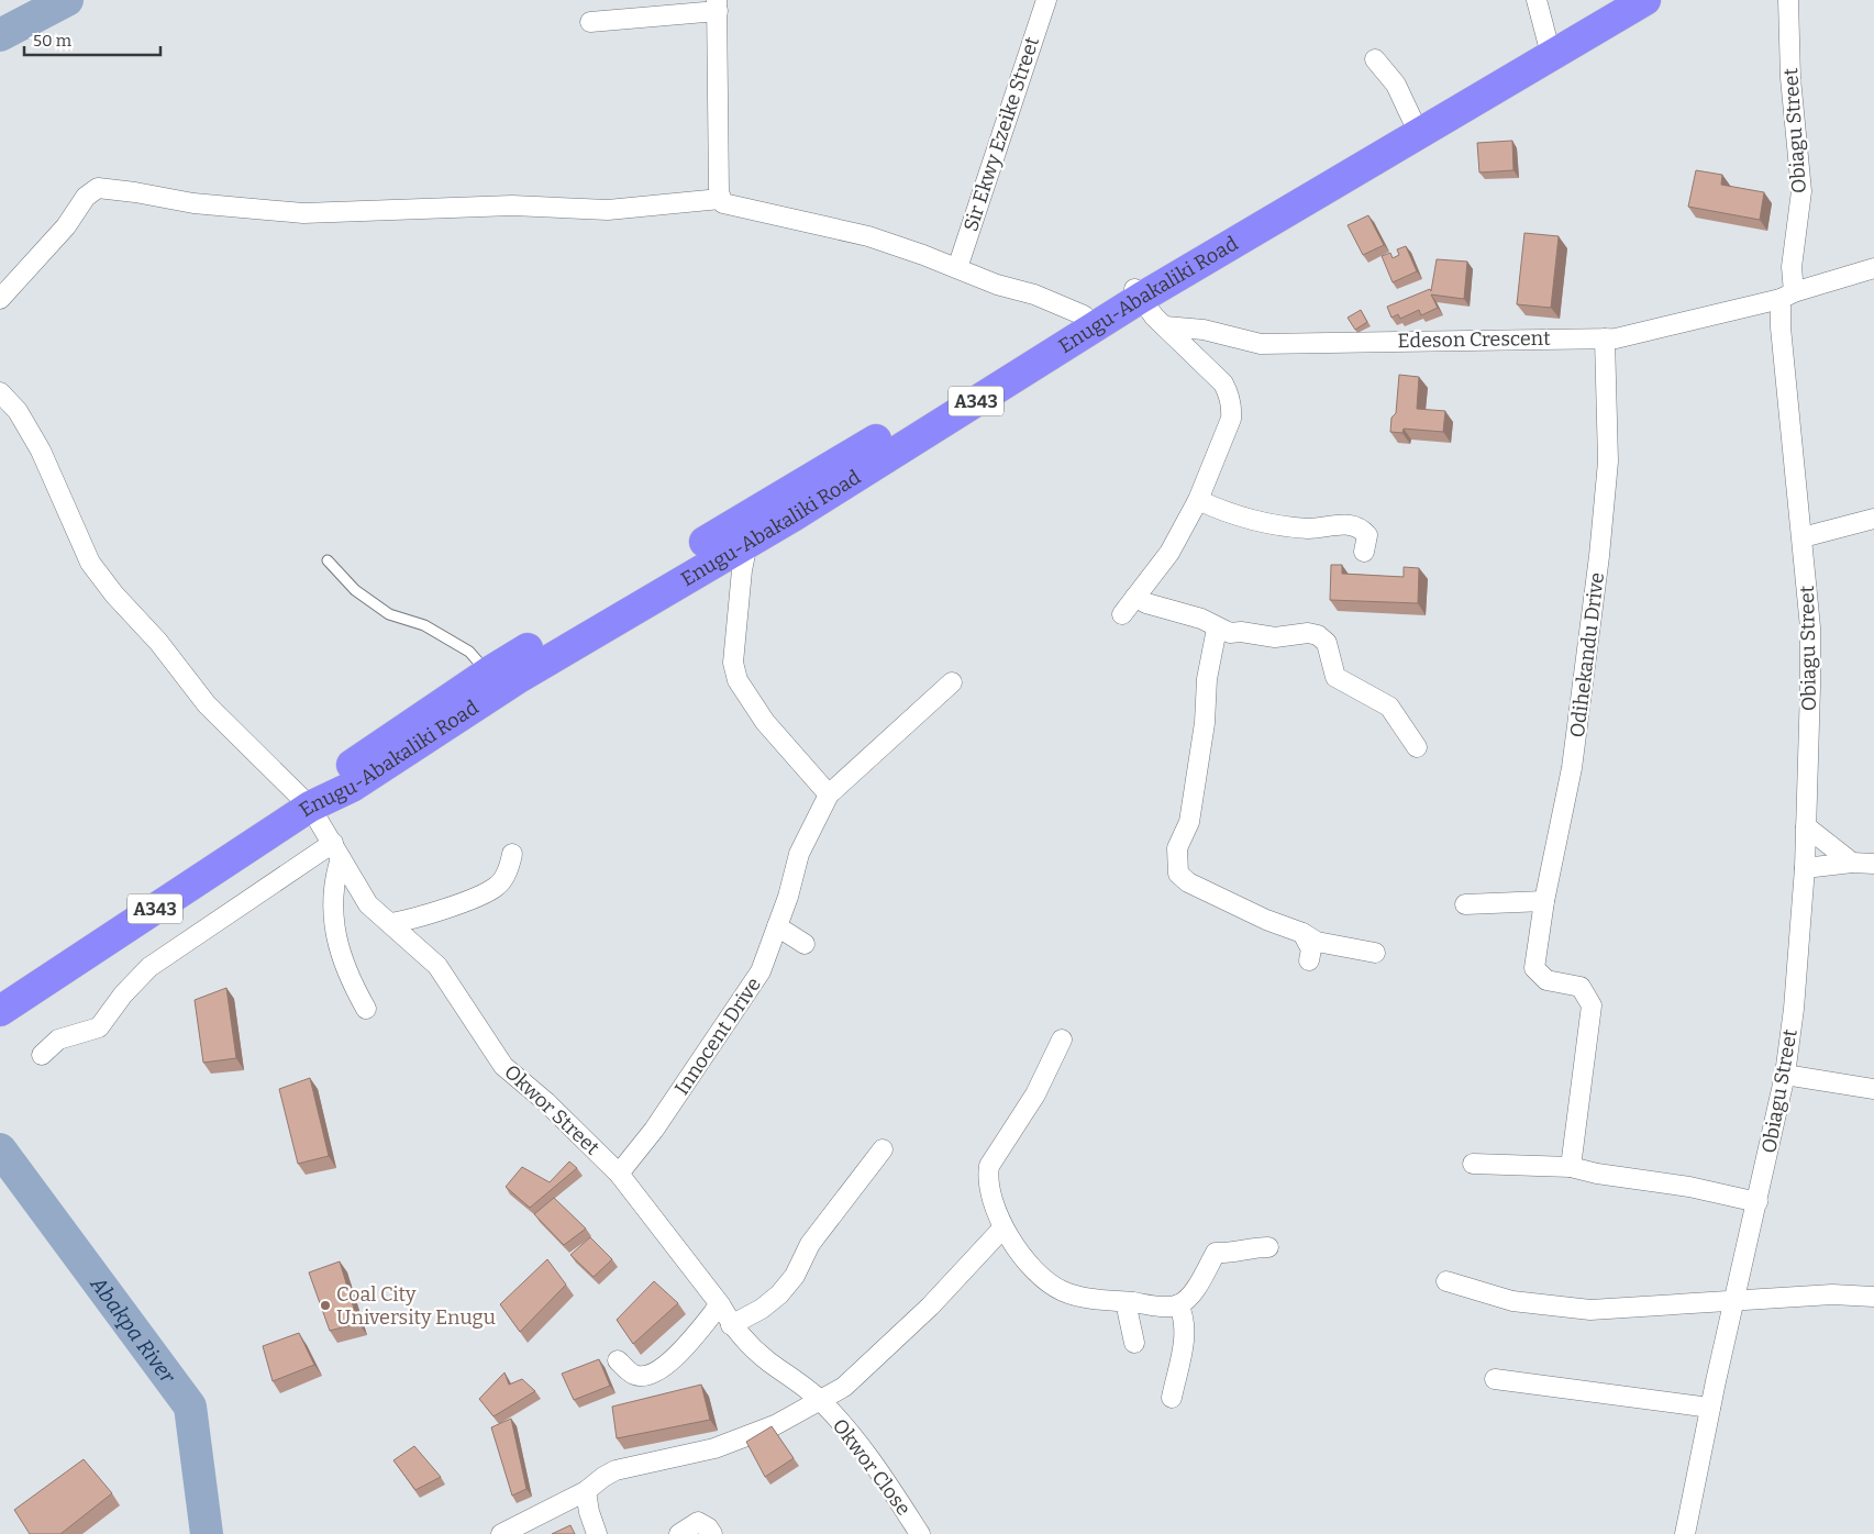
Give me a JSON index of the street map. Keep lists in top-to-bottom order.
{
  "streets": {
    "highway": ["Enugu-Abakaliki Road", "A343"],
    "street": [
      "Obiagu Street",
      "Sir Ekwy Ezeike Street",
      "Edeson Crescent",
      "Odihekandu Drive",
      "Innocent Drive",
      "Okwor Street",
      "Okwor Close"
    ]
  },
  "crossings": [
    ["Obiagu Street", "Edeson Crescent"],
    ["Enugu-Abakaliki Road", "A343"],
    ["Enugu-Abakaliki Road", "Okwor Street"],
    ["Edeson Crescent", "Odihekandu Drive"],
    ["A343", "Okwor Street"],
    ["Innocent Drive", "Okwor Street"],
    ["Okwor Street", "Okwor Close"]
  ],
  "water": ["Abakpa River"],
  "places": ["Coal City University Enugu"],
  "scale_bar": "50 m"
}
